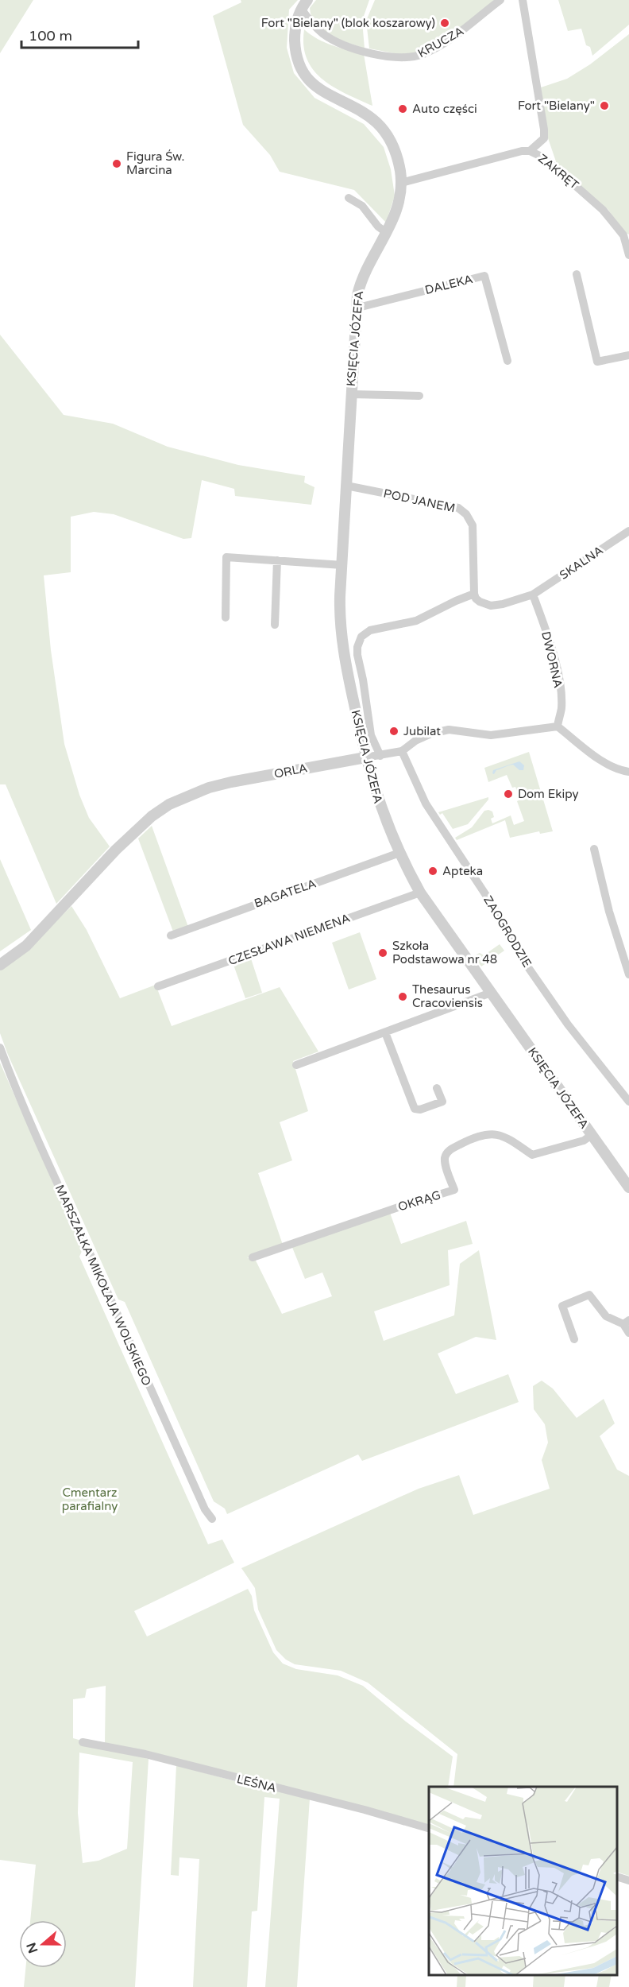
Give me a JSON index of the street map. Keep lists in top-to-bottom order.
{
  "streets": {
    "street": [
      "KRUCZA",
      "ZAKRĘT",
      "DALEKA",
      "KSIĘCIA JÓZEFA",
      "POD JANEM",
      "SKALNA",
      "DWORNA",
      "ORLA",
      "BAGATELA",
      "ZAOGRODZIE",
      "CZESŁAWA NIEMENA",
      "OKRĄG",
      "MARSZAŁKA MIKOŁAJA WOLSKIEGO",
      "LEŚNA"
    ]
  },
  "crossings": [
    ["KRUCZA", "KSIĘCIA JÓZEFA"],
    ["ZAKRĘT", "KSIĘCIA JÓZEFA"],
    ["DALEKA", "KSIĘCIA JÓZEFA"],
    ["KSIĘCIA JÓZEFA", "POD JANEM"],
    ["KSIĘCIA JÓZEFA", "ORLA"],
    ["KSIĘCIA JÓZEFA", "BAGATELA"],
    ["KSIĘCIA JÓZEFA", "CZESŁAWA NIEMENA"],
    ["KSIĘCIA JÓZEFA", "OKRĄG"],
    ["SKALNA", "DWORNA"],
    ["DWORNA", "ORLA"],
    ["ORLA", "ZAOGRODZIE"]
  ],
  "parks": ["Cmentarz parafialny"],
  "places": [
    "Fort \"Bielany\" (blok koszarowy)",
    "Fort \"Bielany\"",
    "Auto części",
    "Figura Św. Marcina",
    "Jubilat",
    "Dom Ekipy",
    "Apteka",
    "Szkoła Podstawowa nr 48",
    "Thesaurus Cracoviensis"
  ],
  "scale_bar": "100 m",
  "north": "left"
}
